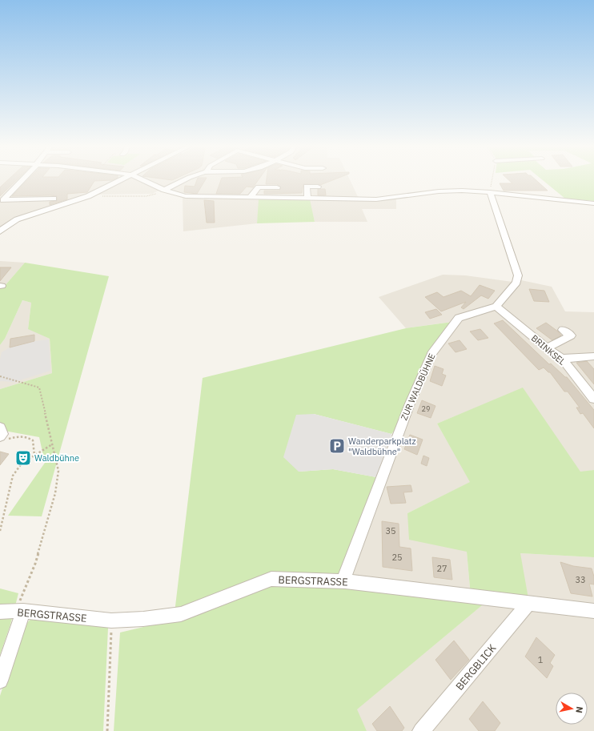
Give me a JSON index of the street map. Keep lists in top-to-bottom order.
{
  "streets": {
    "street": [
      "BRINKSEL",
      "ZUR WALDBÜHNE",
      "BERGSTRASSE",
      "BERGBLICK"
    ]
  },
  "crossings": [
    ["BRINKSEL", "ZUR WALDBÜHNE"],
    ["ZUR WALDBÜHNE", "BERGSTRASSE"],
    ["BERGSTRASSE", "BERGBLICK"]
  ],
  "places": {
    "parking": ["Wanderparkplatz \"Waldbühne\""],
    "theatre": ["Waldbühne"]
  },
  "house_numbers": [
    "29",
    "35",
    "25",
    "27",
    "33",
    "1"
  ],
  "north": "right"
}
